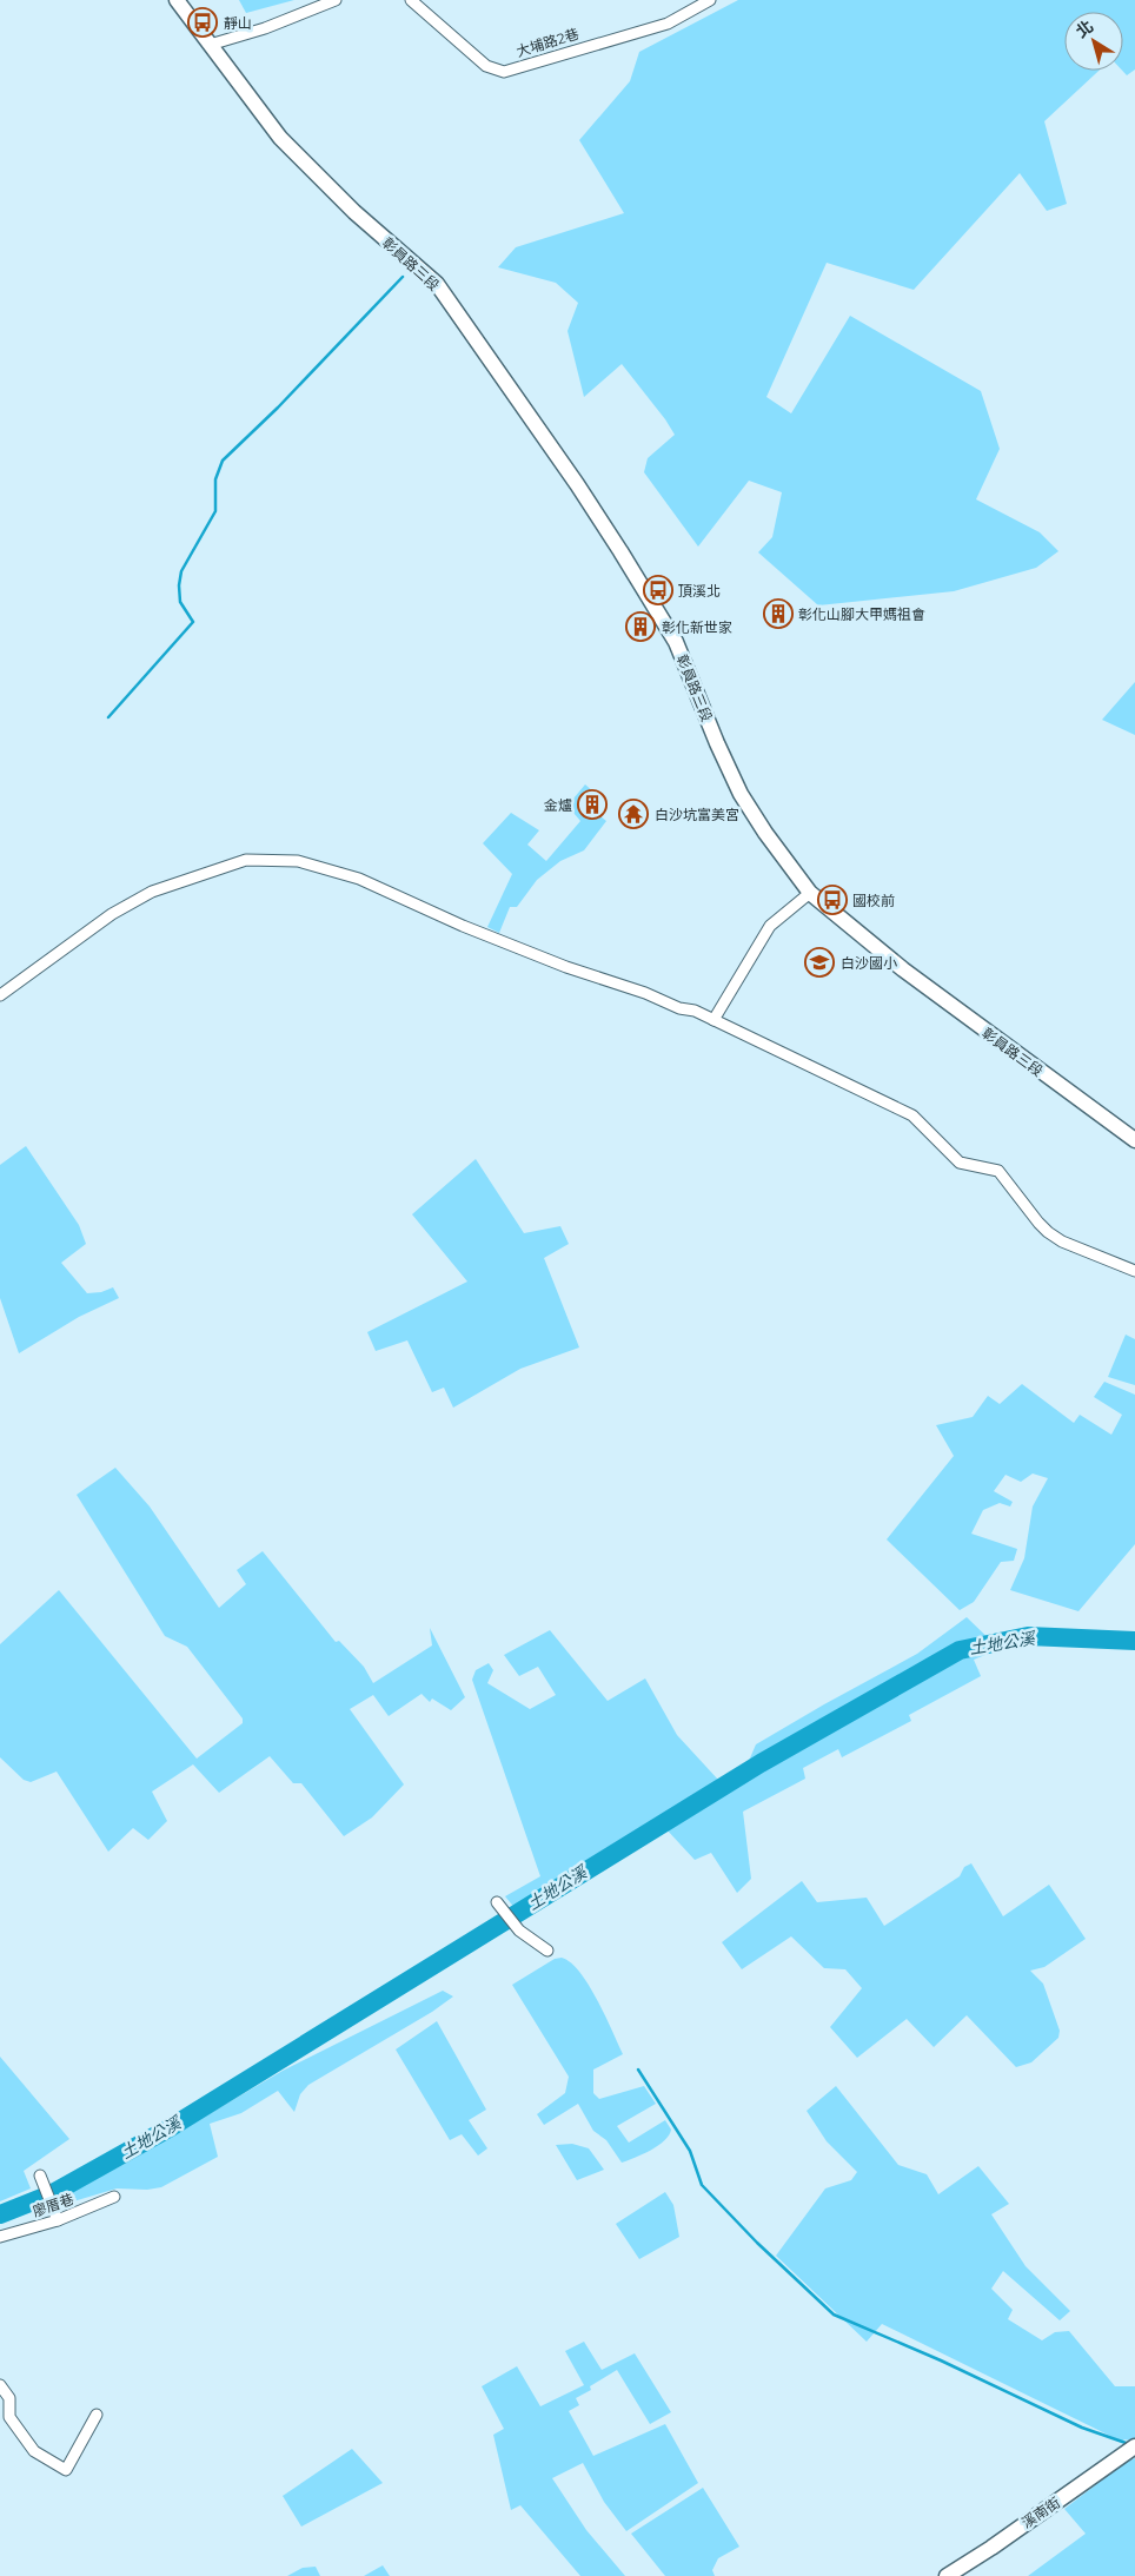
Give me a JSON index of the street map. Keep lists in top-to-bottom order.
{
  "streets": {
    "main road": ["彰員路三段", "溪南街"],
    "street": ["大埔路2巷", "廖厝巷"]
  },
  "water": ["土地公溪"],
  "places": {
    "bus stop": ["靜山", "頂溪北", "國校前"],
    "building": ["彰化山腳大甲媽祖會", "彰化新世家", "金爐"],
    "temple": ["白沙坑富美宮"],
    "school or university": ["白沙國小"]
  },
  "north": "top left"
}
